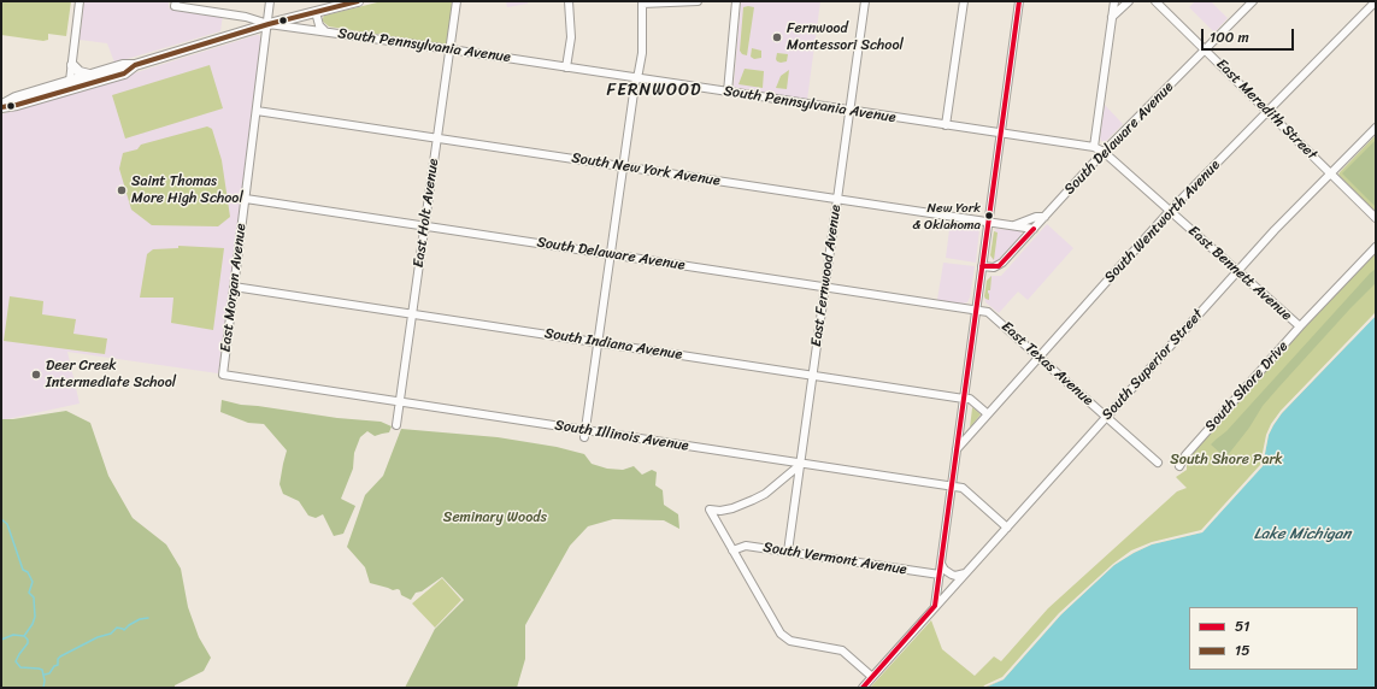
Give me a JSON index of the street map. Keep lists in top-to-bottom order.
{
  "streets": {
    "street": [
      "South Pennsylvania Avenue",
      "East Meredith Street",
      "South Delaware Avenue",
      "South New York Avenue",
      "East Holt Avenue",
      "South Wentworth Avenue",
      "East Bennett Avenue",
      "East Fernwood Avenue",
      "East Morgan Avenue",
      "South Indiana Avenue",
      "East Texas Avenue",
      "South Superior Street",
      "South Shore Drive",
      "South Illinois Avenue",
      "South Vermont Avenue"
    ]
  },
  "crossings": [
    ["South Pennsylvania Avenue", "East Holt Avenue"],
    ["South Pennsylvania Avenue", "East Bennett Avenue"],
    ["South Pennsylvania Avenue", "East Fernwood Avenue"],
    ["South Pennsylvania Avenue", "East Morgan Avenue"],
    ["East Meredith Street", "South Delaware Avenue"],
    ["East Meredith Street", "South Wentworth Avenue"],
    ["East Meredith Street", "South Superior Street"],
    ["South Delaware Avenue", "South New York Avenue"],
    ["South Delaware Avenue", "East Holt Avenue"],
    ["South Delaware Avenue", "East Bennett Avenue"],
    ["South Delaware Avenue", "East Fernwood Avenue"],
    ["South Delaware Avenue", "East Morgan Avenue"],
    ["South Delaware Avenue", "East Texas Avenue"],
    ["South New York Avenue", "East Holt Avenue"],
    ["South New York Avenue", "East Fernwood Avenue"],
    ["South New York Avenue", "East Morgan Avenue"],
    ["East Holt Avenue", "South Indiana Avenue"],
    ["East Holt Avenue", "South Illinois Avenue"],
    ["South Wentworth Avenue", "East Bennett Avenue"],
    ["South Wentworth Avenue", "South Indiana Avenue"],
    ["South Wentworth Avenue", "East Texas Avenue"],
    ["East Bennett Avenue", "South Superior Street"],
    ["East Bennett Avenue", "South Shore Drive"],
    ["East Fernwood Avenue", "South Indiana Avenue"],
    ["East Fernwood Avenue", "South Illinois Avenue"],
    ["East Fernwood Avenue", "South Vermont Avenue"],
    ["East Morgan Avenue", "South Indiana Avenue"],
    ["East Morgan Avenue", "South Illinois Avenue"],
    ["East Texas Avenue", "South Superior Street"],
    ["South Superior Street", "South Illinois Avenue"]
  ],
  "districts": ["FERNWOOD"],
  "water": ["Lake Michigan"],
  "parks": ["South Shore Park", "Seminary Woods"],
  "places": [
    "Fernwood Montessori School",
    "Saint Thomas More High School",
    "New York & Oklahoma",
    "Deer Creek Intermediate School"
  ],
  "lines": ["transit line 51", "transit line 15"],
  "legend": ["51", "15"],
  "scale_bar": "100 m"
}
